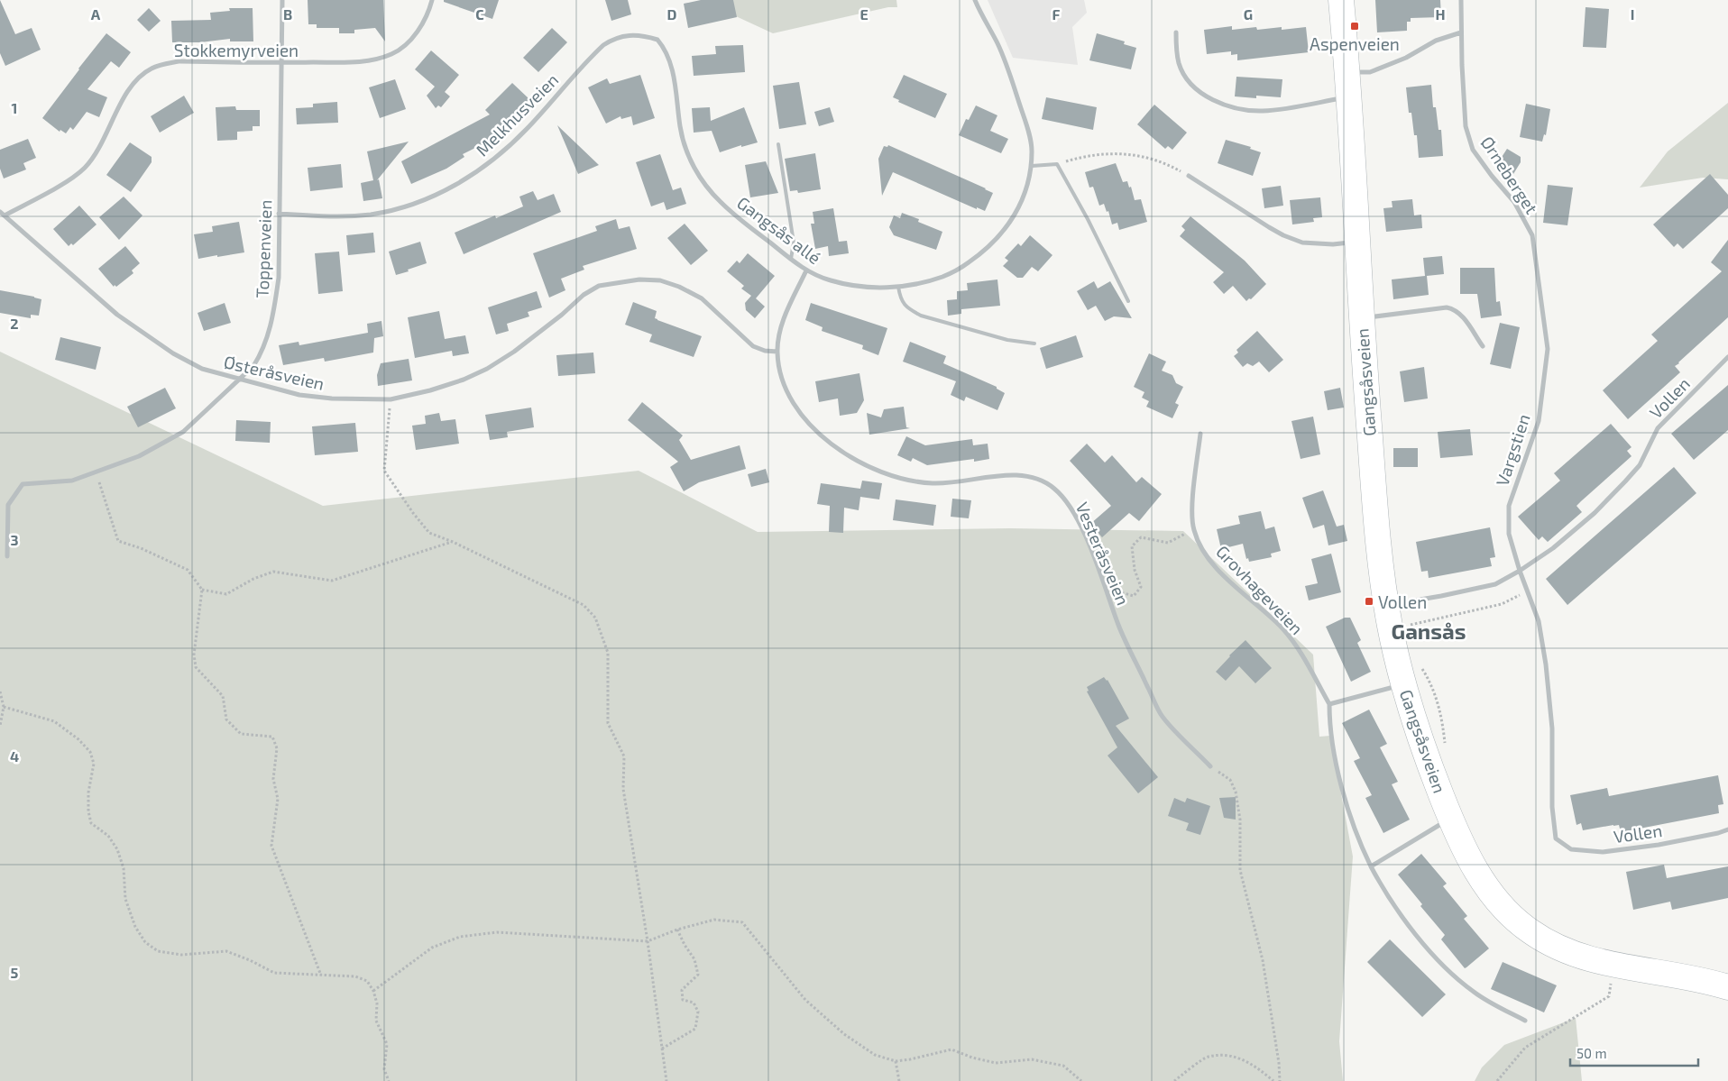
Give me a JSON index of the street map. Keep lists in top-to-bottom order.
{
  "streets": {
    "street": [
      "Stokkemyrveien",
      "Melkhusveien",
      "Ørneberget",
      "Gangsås allé",
      "Toppenveien",
      "Østeråsveien",
      "Gangsåsveien",
      "Vollen",
      "Vargstien",
      "Vesteråsveien",
      "Grovhageveien"
    ]
  },
  "crossings": [
    ["Stokkemyrveien", "Toppenveien"],
    ["Stokkemyrveien", "Østeråsveien"],
    ["Melkhusveien", "Gangsås allé"],
    ["Melkhusveien", "Toppenveien"],
    ["Ørneberget", "Vargstien"],
    ["Gangsås allé", "Vesteråsveien"],
    ["Toppenveien", "Østeråsveien"],
    ["Østeråsveien", "Vesteråsveien"],
    ["Gangsåsveien", "Vollen"],
    ["Vollen", "Vargstien"]
  ],
  "districts": ["Gansås"],
  "places": {
    "transit": ["Aspenveien", "Vollen"]
  },
  "scale_bar": "50 m",
  "grid": {
    "columns": [
      "A",
      "B",
      "C",
      "D",
      "E",
      "F",
      "G",
      "H",
      "I"
    ],
    "rows": [
      "1",
      "2",
      "3",
      "4",
      "5"
    ]
  }
}
